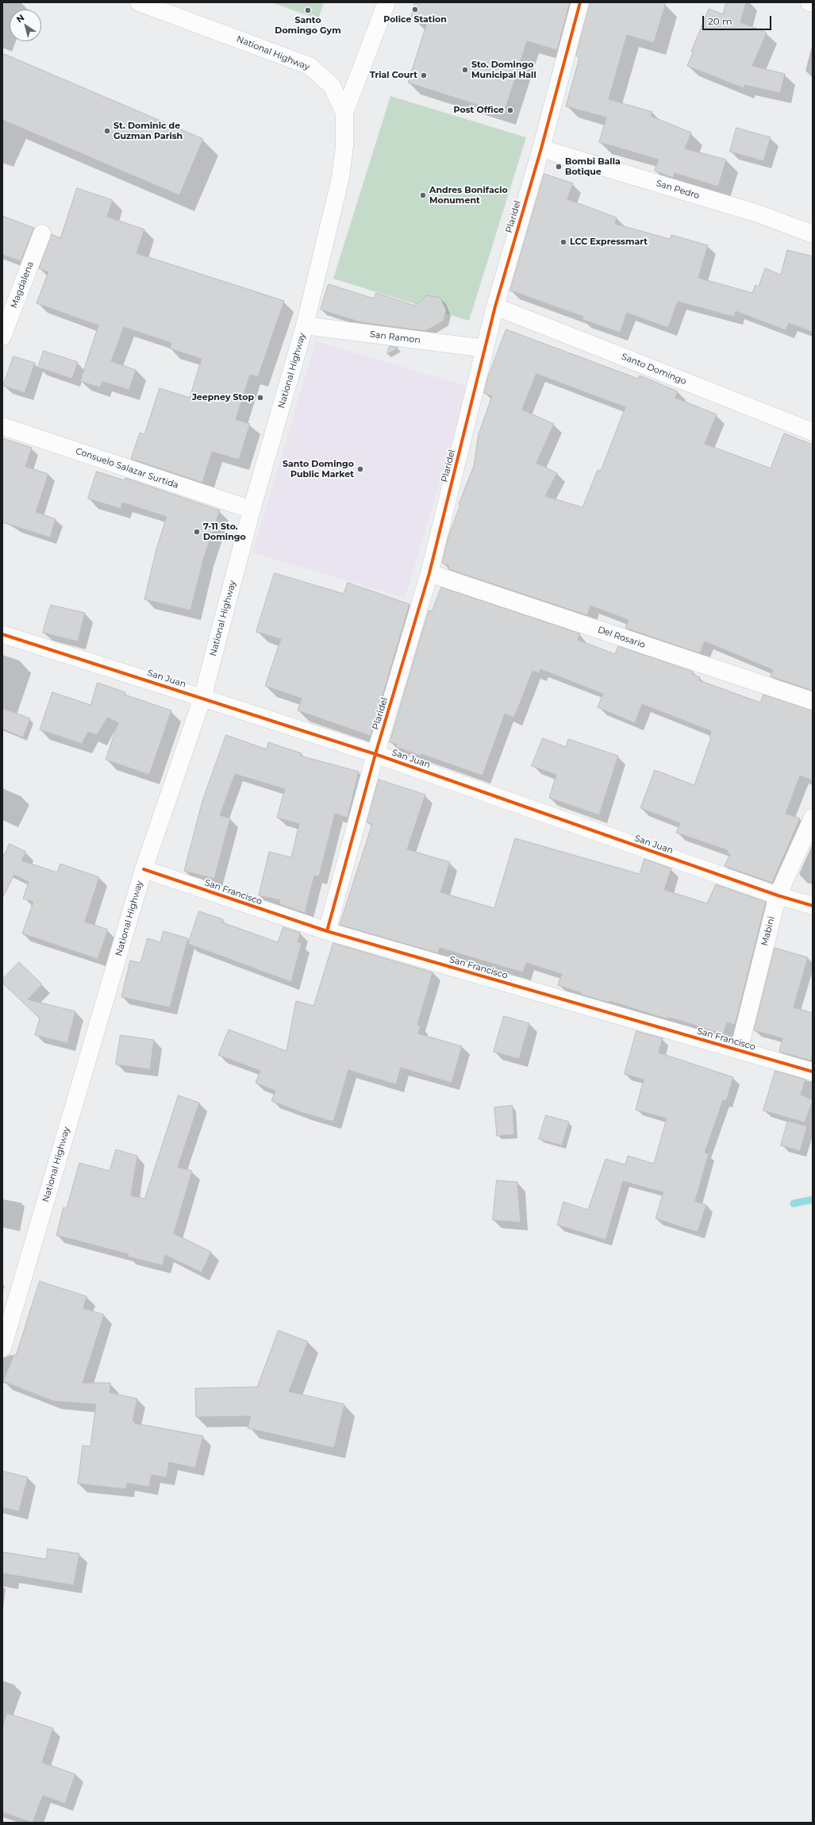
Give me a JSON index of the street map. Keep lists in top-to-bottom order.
{
  "streets": {
    "street": [
      "National Highway",
      "San Pedro",
      "Plaridel",
      "Magdalena",
      "San Ramon",
      "Santo Domingo",
      "Consuelo Salazar Surtida",
      "Del Rosario",
      "San Juan",
      "San Francisco",
      "Mabini"
    ]
  },
  "crossings": [
    ["National Highway", "San Ramon"],
    ["National Highway", "Consuelo Salazar Surtida"],
    ["National Highway", "San Juan"],
    ["National Highway", "San Francisco"],
    ["San Pedro", "Plaridel"],
    ["Plaridel", "San Ramon"],
    ["Plaridel", "Santo Domingo"],
    ["Plaridel", "Del Rosario"],
    ["Plaridel", "San Juan"],
    ["Plaridel", "San Francisco"],
    ["San Juan", "Mabini"],
    ["San Francisco", "Mabini"]
  ],
  "places": [
    "Police Station",
    "Santo Domingo Gym",
    "Sto. Domingo Municipal Hall",
    "Trial Court",
    "Post Office",
    "St. Dominic de Guzman Parish",
    "Bombi Balla Botique",
    "Andres Bonifacio Monument",
    "LCC Expressmart",
    "Jeepney Stop",
    "Santo Domingo Public Market",
    "7-11 Sto. Domingo"
  ],
  "scale_bar": "20 m",
  "north": "top left"
}
